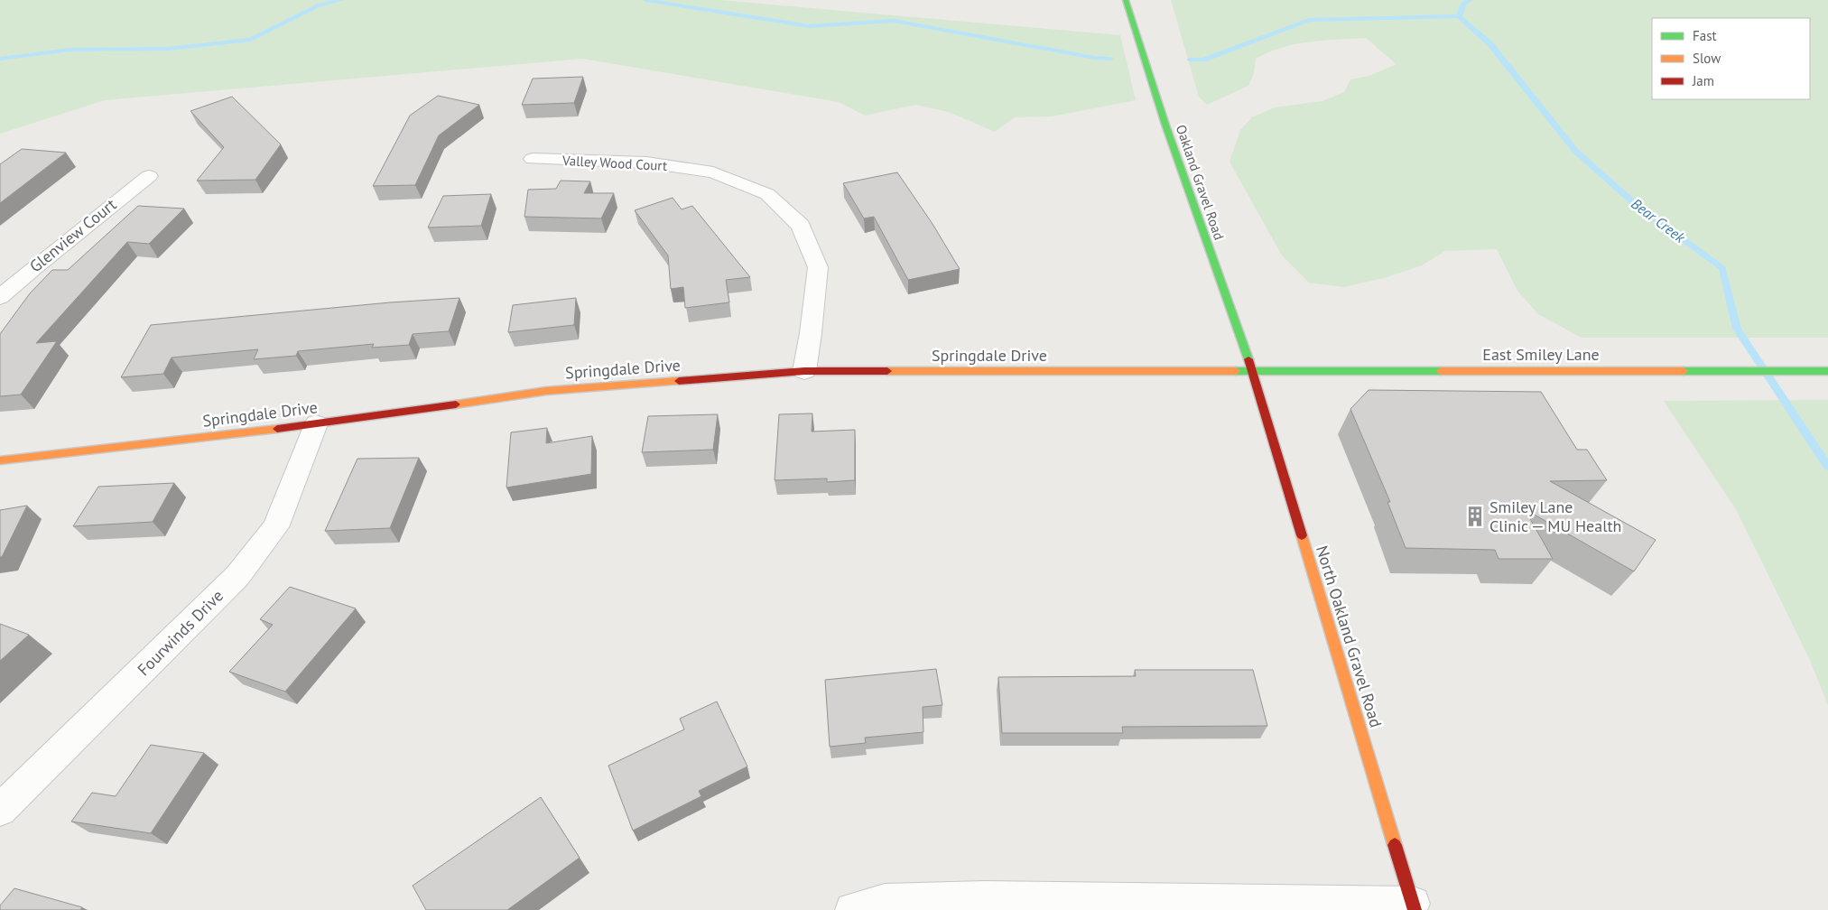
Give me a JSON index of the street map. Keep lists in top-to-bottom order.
{
  "streets": {
    "street": [
      "Valley Wood Court",
      "Oakland Gravel Road",
      "Glenview Court",
      "East Smiley Lane",
      "Springdale Drive",
      "Fourwinds Drive",
      "North Oakland Gravel Road"
    ]
  },
  "crossings": [
    ["Valley Wood Court", "Springdale Drive"],
    ["Oakland Gravel Road", "East Smiley Lane"],
    ["Oakland Gravel Road", "Springdale Drive"],
    ["Oakland Gravel Road", "North Oakland Gravel Road"],
    ["East Smiley Lane", "Springdale Drive"],
    ["East Smiley Lane", "North Oakland Gravel Road"],
    ["Springdale Drive", "Fourwinds Drive"],
    ["Springdale Drive", "North Oakland Gravel Road"]
  ],
  "water": ["Bear Creek"],
  "places": {
    "building": ["Smiley Lane Clinic — MU Health"]
  },
  "legend": ["Fast", "Slow", "Jam"]
}
